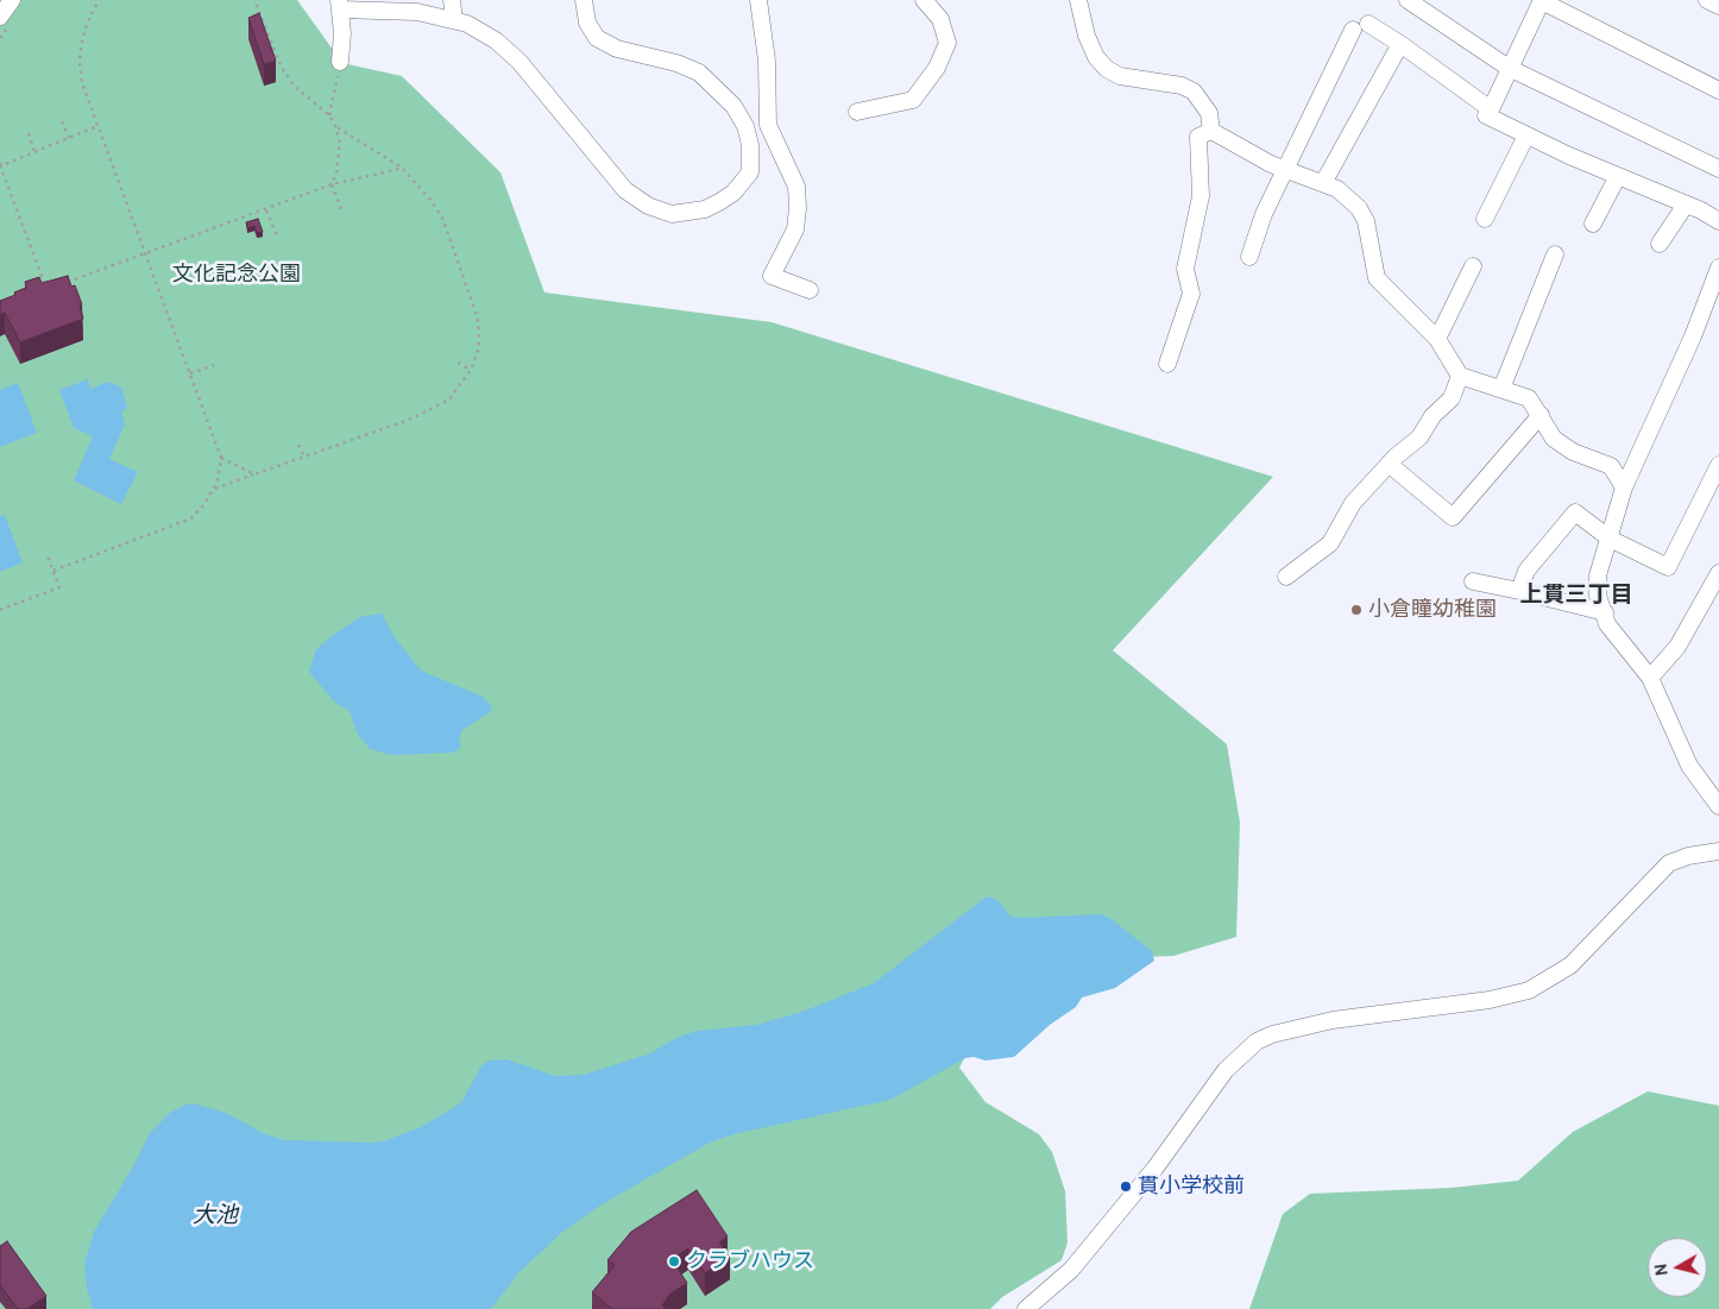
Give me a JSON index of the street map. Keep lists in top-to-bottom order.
{
  "districts": ["上貫三丁目"],
  "water": ["大池"],
  "parks": ["文化記念公園"],
  "places": ["小倉瞳幼稚園", "貫小学校前", "クラブハウス"],
  "north": "left"
}
